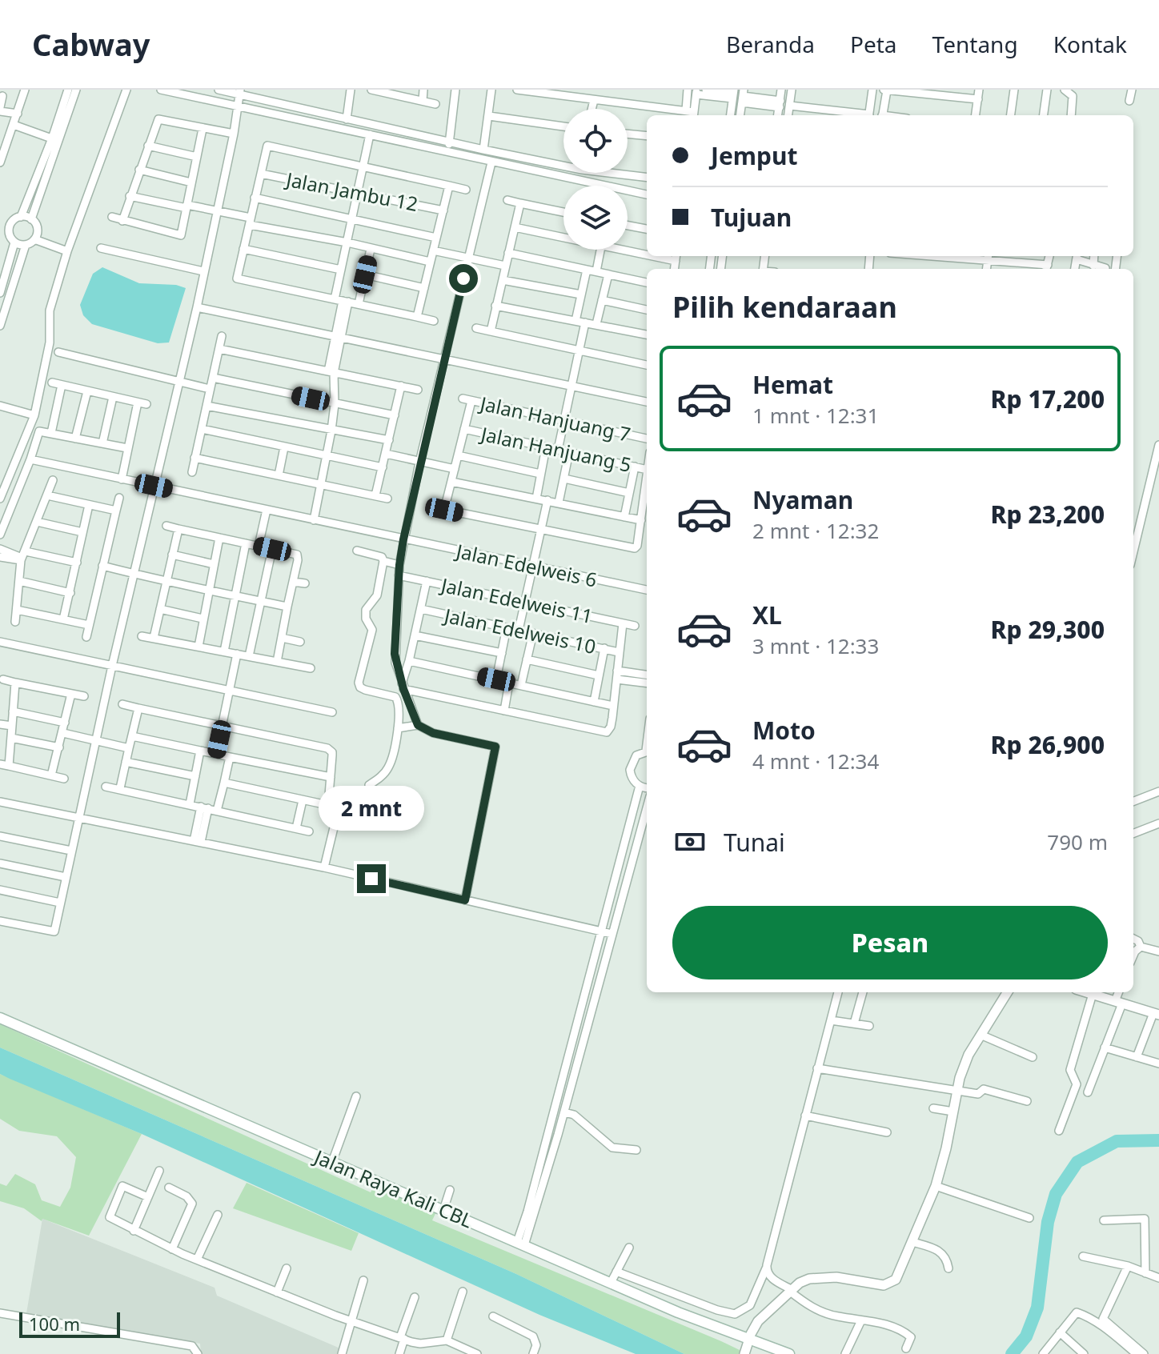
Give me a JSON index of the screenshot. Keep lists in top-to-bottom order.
{
  "streets": {
    "main road": ["Jalan Raya Kali CBL"],
    "street": [
      "Jalan Jambu 12",
      "Jalan Hanjuang 7",
      "Jalan Hanjuang 5",
      "Jalan Edelweis 6",
      "Jalan Edelweis 11",
      "Jalan Edelweis 10"
    ]
  },
  "scale_bar": "100 m",
  "page": {
    "header": "Cabway",
    "nav": [
      "Beranda",
      "Peta",
      "Tentang",
      "Kontak"
    ],
    "banner": ["Jemput", "Tujuan"],
    "heading": "Pilih kendaraan",
    "list": [
      {
        "name": "Hemat",
        "note": "1 mnt · 12:31",
        "value": "Rp 17,200"
      },
      {
        "name": "Nyaman",
        "note": "2 mnt · 12:32",
        "value": "Rp 23,200"
      },
      {
        "name": "XL",
        "note": "3 mnt · 12:33",
        "value": "Rp 29,300"
      },
      {
        "name": "Moto",
        "note": "4 mnt · 12:34",
        "value": "Rp 26,900"
      }
    ],
    "bubble": "2 mnt",
    "pay": ["Tunai", "790 m"],
    "buttons": "Pesan",
    "scale": "100 m"
  }
}
